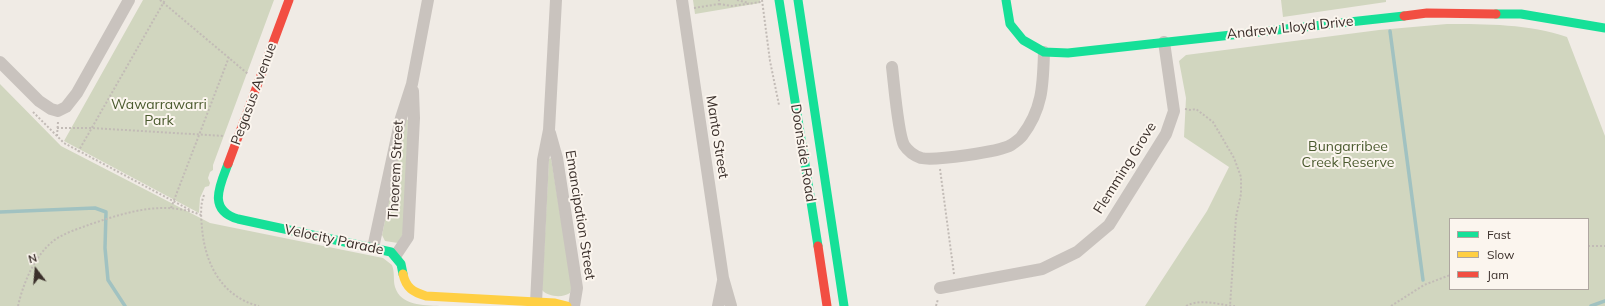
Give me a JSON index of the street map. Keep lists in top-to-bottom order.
{
  "streets": {
    "street": [
      "Andrew Lloyd Drive",
      "Pegasus Avenue",
      "Manto Street",
      "Doonside Road",
      "Flemming Grove",
      "Theorem Street",
      "Emancipation Street",
      "Velocity Parade"
    ]
  },
  "crossings": [
    ["Andrew Lloyd Drive", "Flemming Grove"],
    ["Pegasus Avenue", "Velocity Parade"],
    ["Theorem Street", "Velocity Parade"],
    ["Emancipation Street", "Velocity Parade"]
  ],
  "parks": ["Wawarrawarri Park", "Bungarribee Creek Reserve"],
  "legend": ["Fast", "Slow", "Jam"],
  "north": "top"
}
